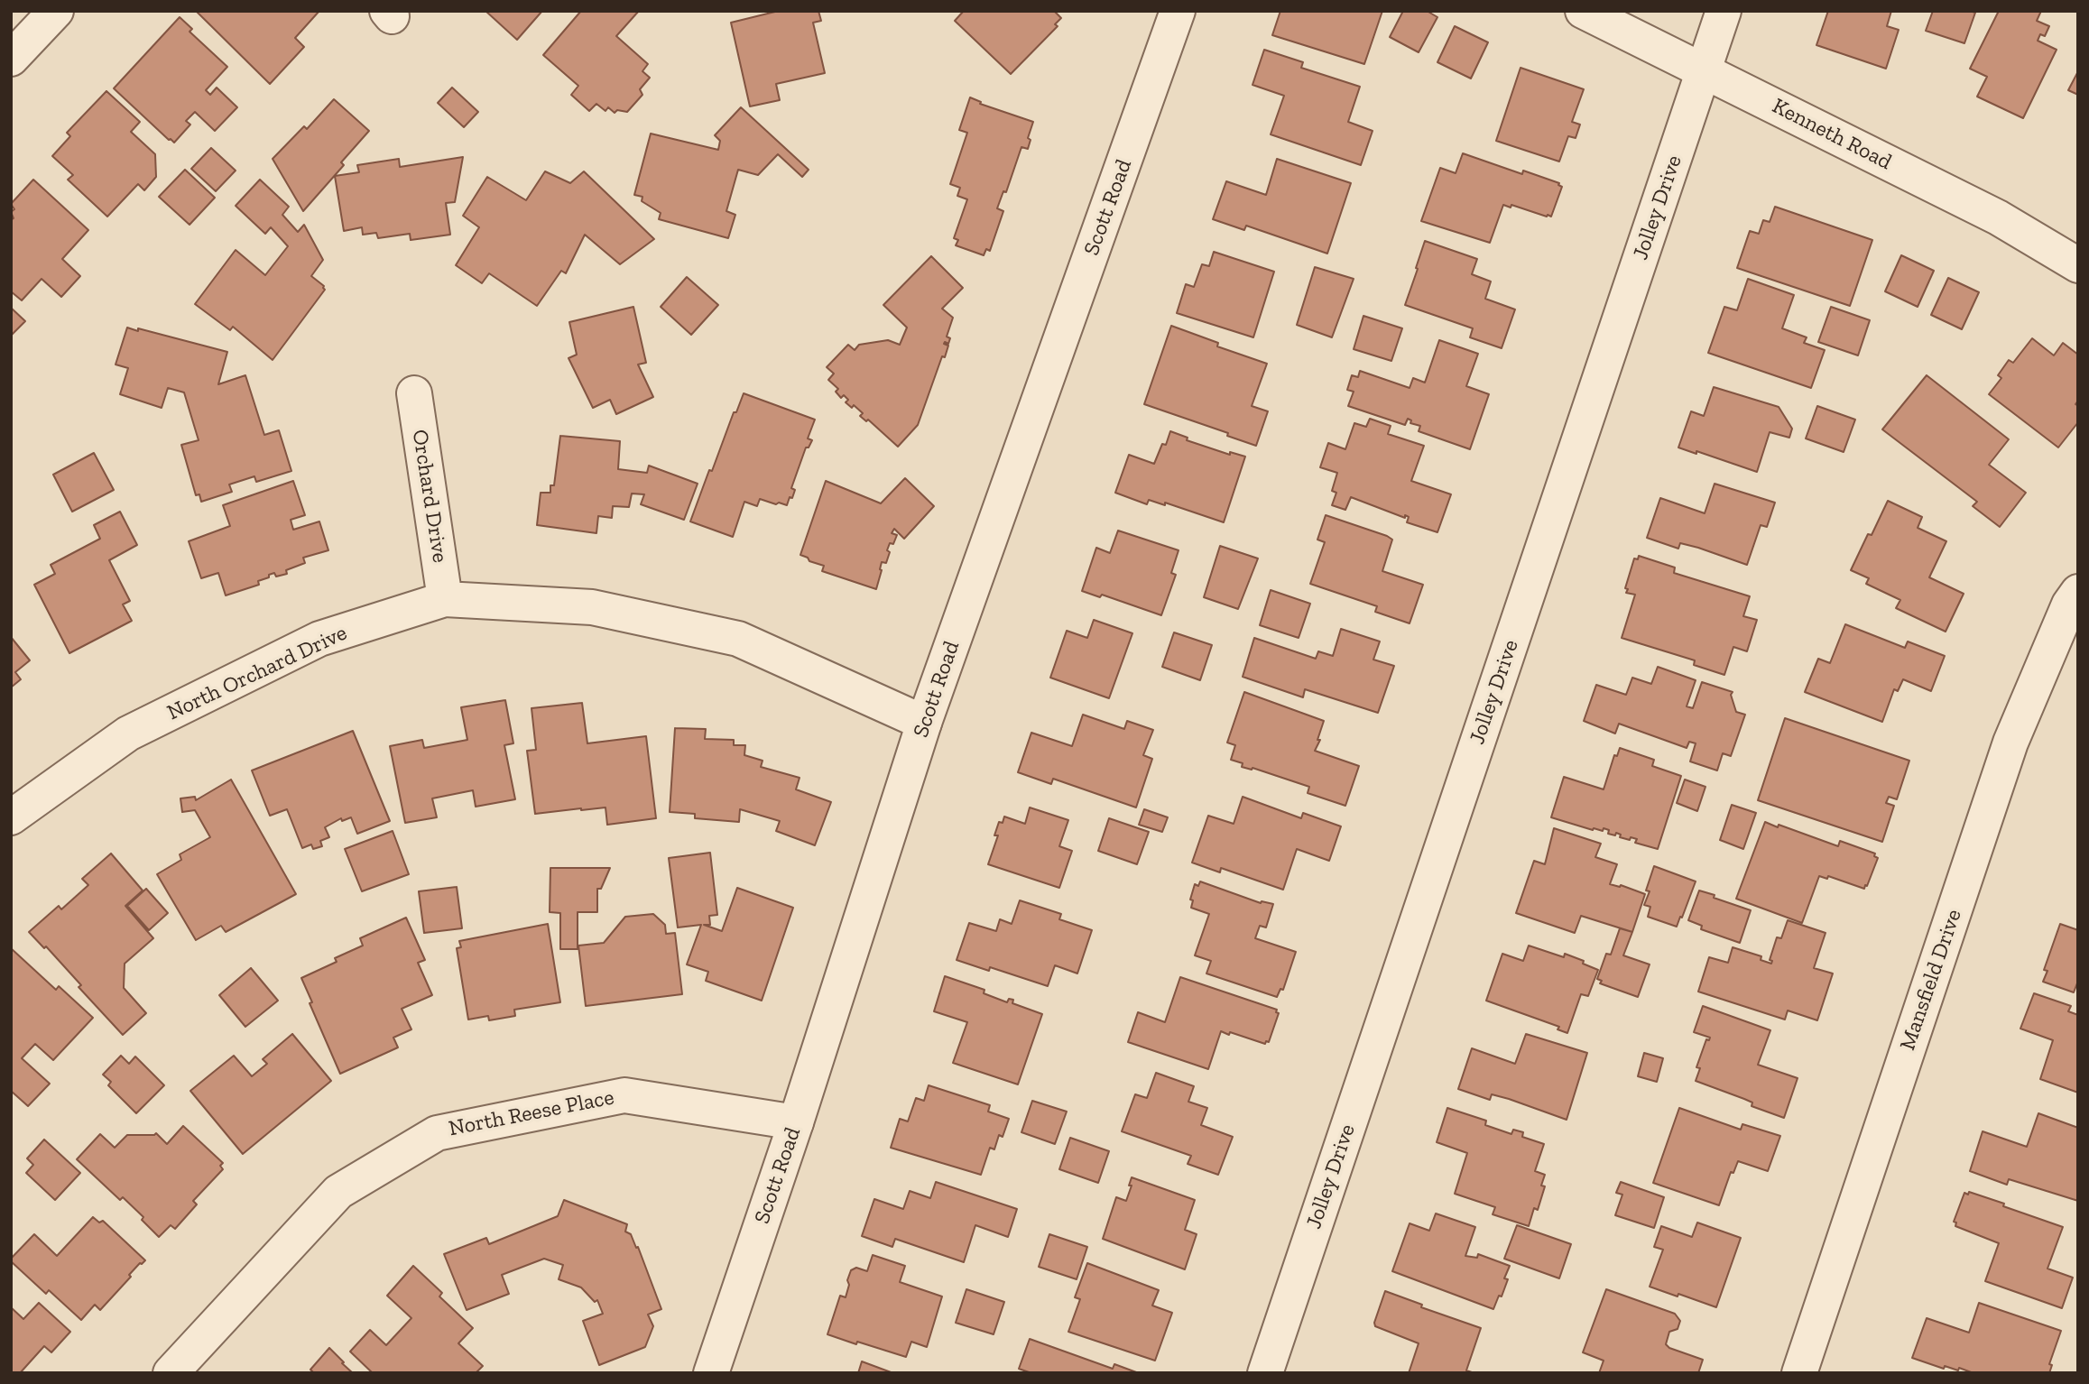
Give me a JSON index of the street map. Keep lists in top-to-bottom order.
{
  "streets": {
    "street": [
      "Kenneth Road",
      "Scott Road",
      "Jolley Drive",
      "Orchard Drive",
      "North Orchard Drive",
      "Mansfield Drive",
      "North Reese Place"
    ]
  },
  "crossings": [
    ["Kenneth Road", "Jolley Drive"],
    ["Scott Road", "North Orchard Drive"],
    ["Scott Road", "North Reese Place"],
    ["Orchard Drive", "North Orchard Drive"]
  ]
}
